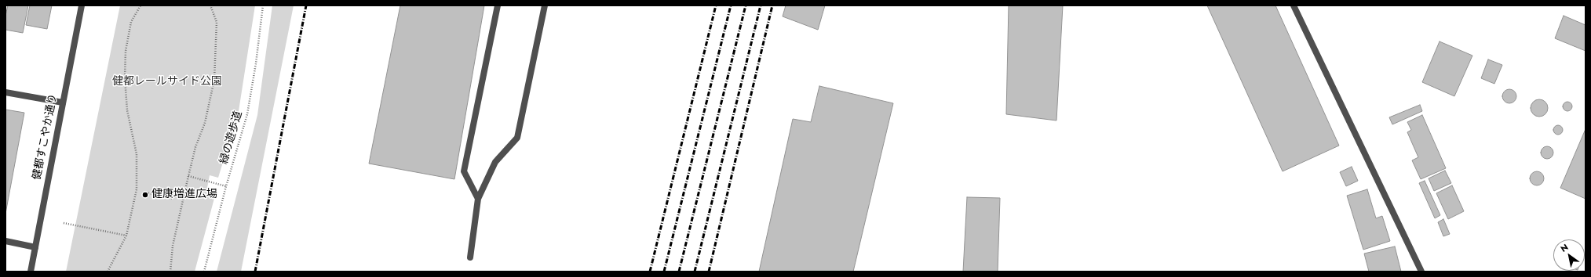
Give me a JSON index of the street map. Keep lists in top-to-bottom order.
{
  "streets": {
    "street": ["健都すこやか通り"],
    "path": ["緑の遊歩道"]
  },
  "parks": ["健都レールサイド公園"],
  "places": ["健康増進広場"],
  "north": "top left"
}
